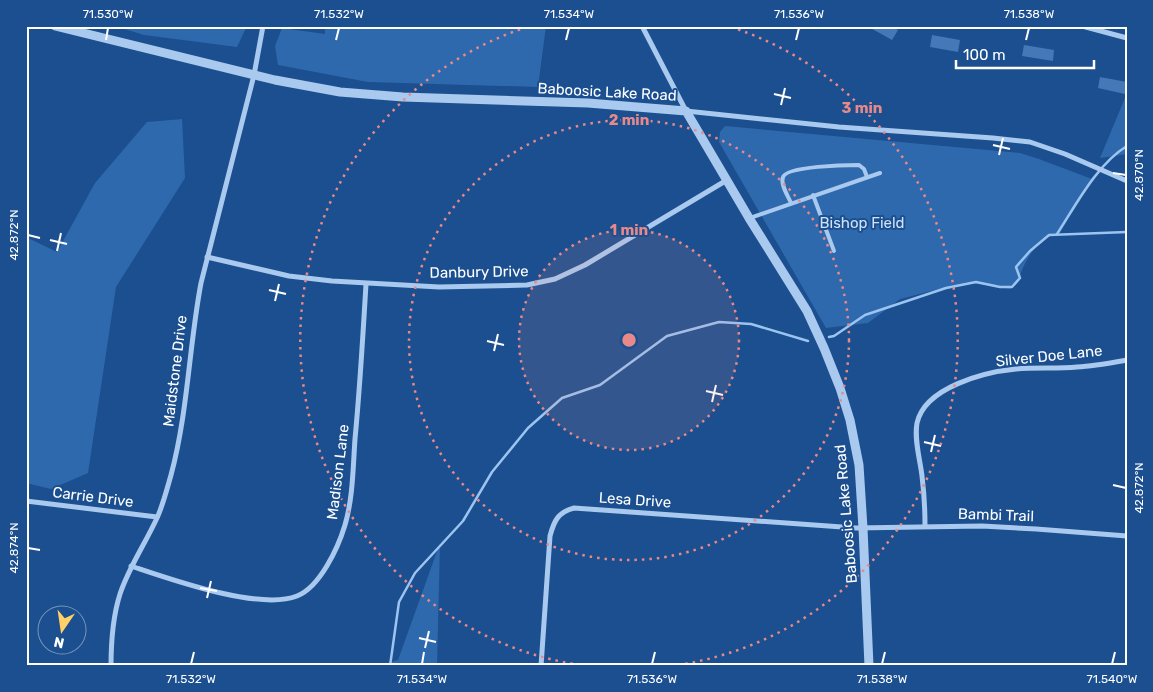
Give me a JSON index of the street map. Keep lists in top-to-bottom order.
{
  "streets": {
    "street": [
      "Baboosic Lake Road",
      "Danbury Drive",
      "Silver Doe Lane",
      "Maidstone Drive",
      "Madison Lane",
      "Carrie Drive",
      "Lesa Drive",
      "Bambi Trail"
    ]
  },
  "crossings": [
    ["Baboosic Lake Road", "Danbury Drive"],
    ["Baboosic Lake Road", "Maidstone Drive"],
    ["Baboosic Lake Road", "Lesa Drive"],
    ["Baboosic Lake Road", "Bambi Trail"],
    ["Danbury Drive", "Maidstone Drive"],
    ["Danbury Drive", "Madison Lane"],
    ["Silver Doe Lane", "Bambi Trail"],
    ["Maidstone Drive", "Madison Lane"],
    ["Maidstone Drive", "Carrie Drive"],
    ["Lesa Drive", "Bambi Trail"]
  ],
  "parks": ["Bishop Field"],
  "scale_bar": "100 m",
  "north": "bottom",
  "coordinates": [
    "71.530°W",
    "71.532°W",
    "71.534°W",
    "71.536°W",
    "71.538°W",
    "42.870°N",
    "42.872°N",
    "42.874°N",
    "71.540°W"
  ],
  "rings": ["3 min", "2 min", "1 min"]
}
